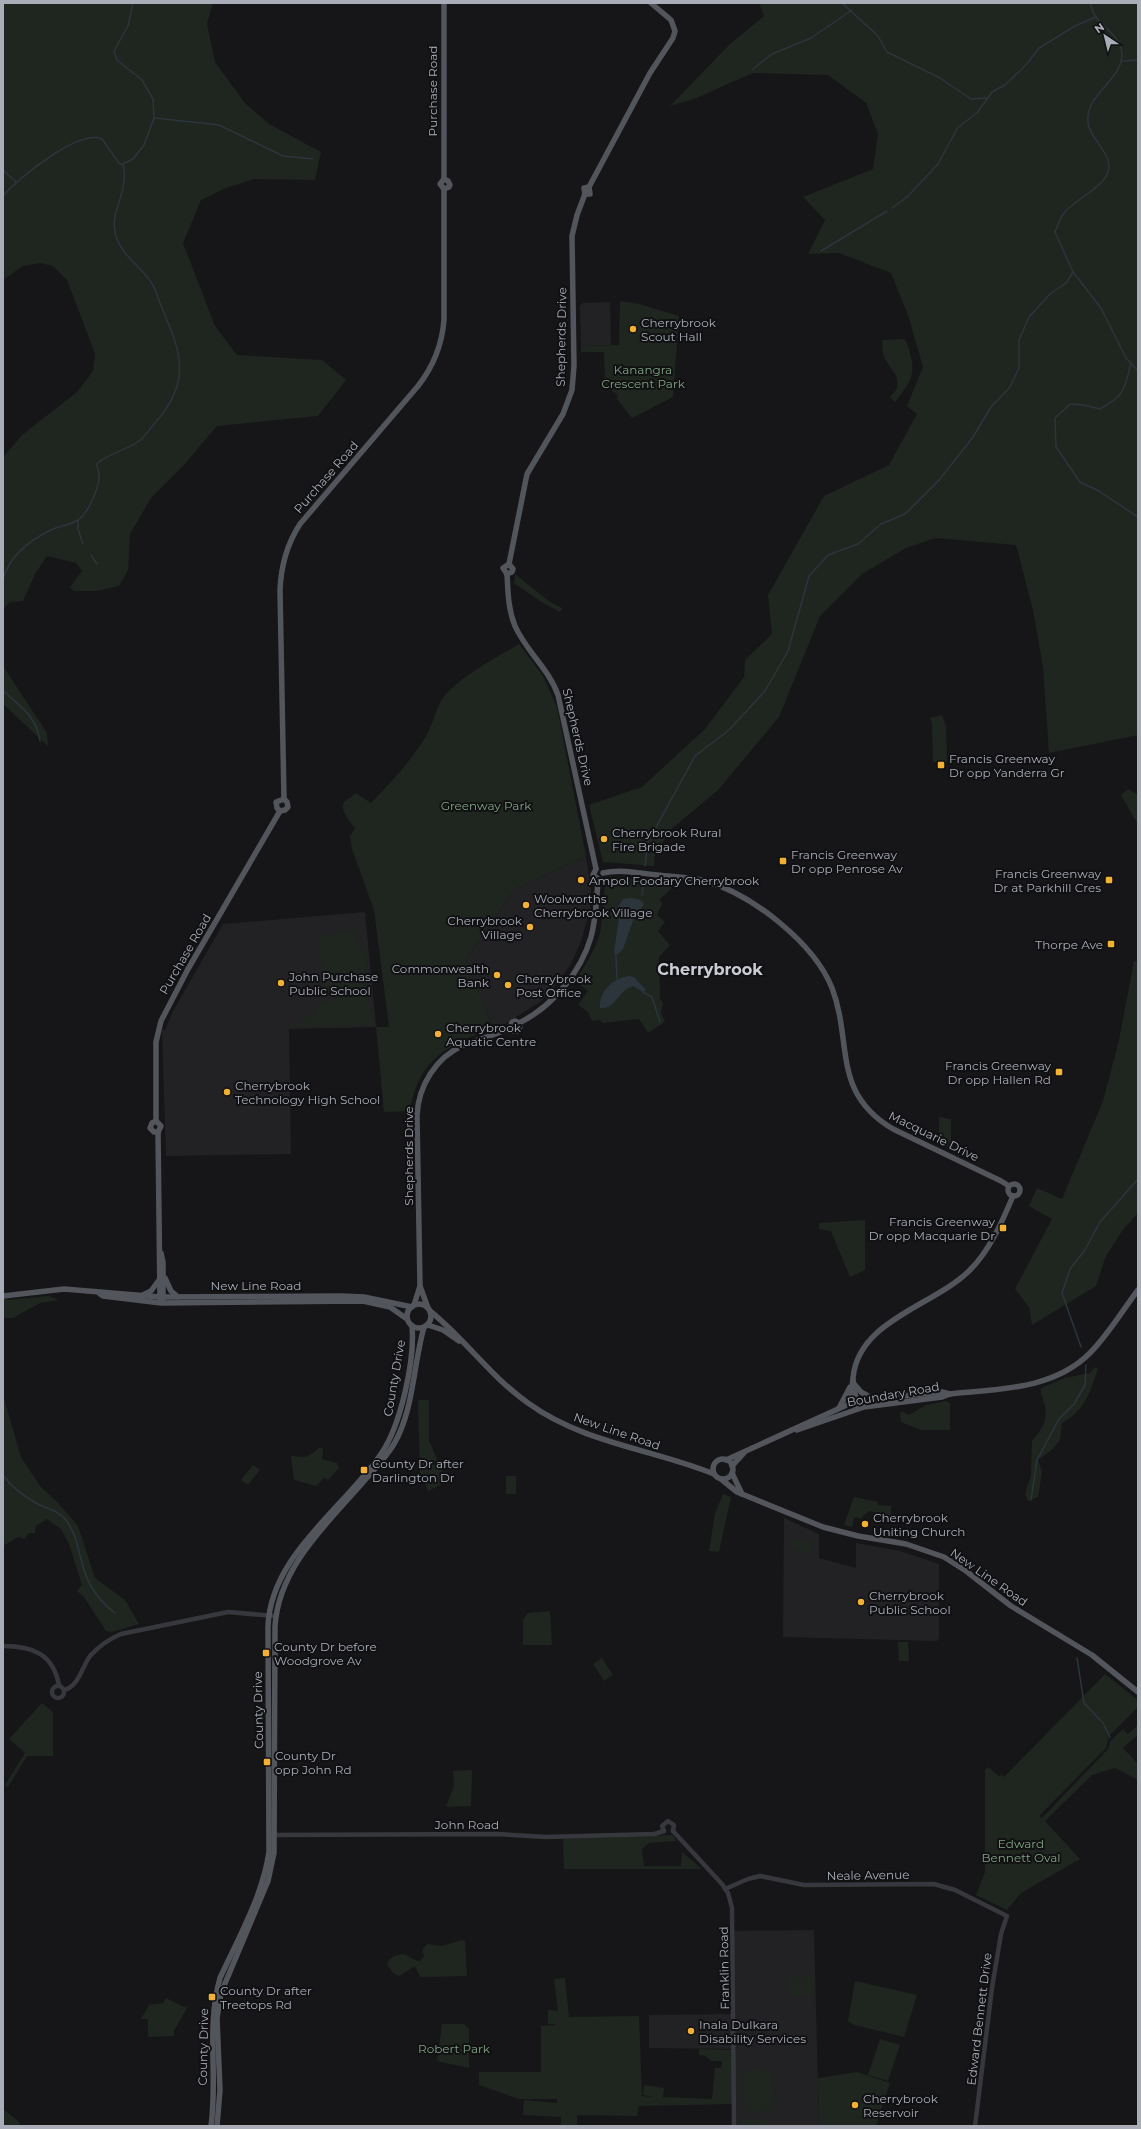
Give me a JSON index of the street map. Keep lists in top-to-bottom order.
{
  "streets": {
    "main road": [
      "Purchase Road",
      "Shepherds Drive",
      "Macquarie Drive",
      "New Line Road",
      "County Drive",
      "Boundary Road"
    ],
    "street": [
      "John Road",
      "Neale Avenue",
      "Franklin Road",
      "Edward Bennett Drive"
    ]
  },
  "crossings": [
    ["Shepherds Drive", "Macquarie Drive"],
    ["Shepherds Drive", "New Line Road"],
    ["Shepherds Drive", "County Drive"],
    ["New Line Road", "County Drive"],
    ["New Line Road", "Boundary Road"],
    ["County Drive", "John Road"],
    ["John Road", "Franklin Road"],
    ["Neale Avenue", "Franklin Road"],
    ["Neale Avenue", "Edward Bennett Drive"]
  ],
  "districts": ["Cherrybrook"],
  "parks": [
    "Kanangra Crescent Park",
    "Greenway Park",
    "Edward Bennett Oval",
    "Robert Park"
  ],
  "places": {
    "other": [
      "Cherrybrook Scout Hall",
      "Cherrybrook Rural Fire Brigade",
      "Ampol Foodary Cherrybrook",
      "Woolworths Cherrybrook Village",
      "Cherrybrook Village",
      "Commonwealth Bank",
      "John Purchase Public School",
      "Cherrybrook Post Office",
      "Cherrybrook Aquatic Centre",
      "Cherrybrook Technology High School",
      "Cherrybrook Uniting Church",
      "Cherrybrook Public School",
      "Inala Dulkara Disability Services",
      "Cherrybrook Reservoir"
    ],
    "transit": [
      "Francis Greenway Dr opp Yanderra Gr",
      "Francis Greenway Dr opp Penrose Av",
      "Francis Greenway Dr at Parkhill Cres",
      "Thorpe Ave",
      "Francis Greenway Dr opp Hallen Rd",
      "Francis Greenway Dr opp Macquarie Dr",
      "County Dr after Darlington Dr",
      "County Dr before Woodgrove Av",
      "County Dr opp John Rd",
      "County Dr after Treetops Rd"
    ]
  },
  "north": "top left"
}
